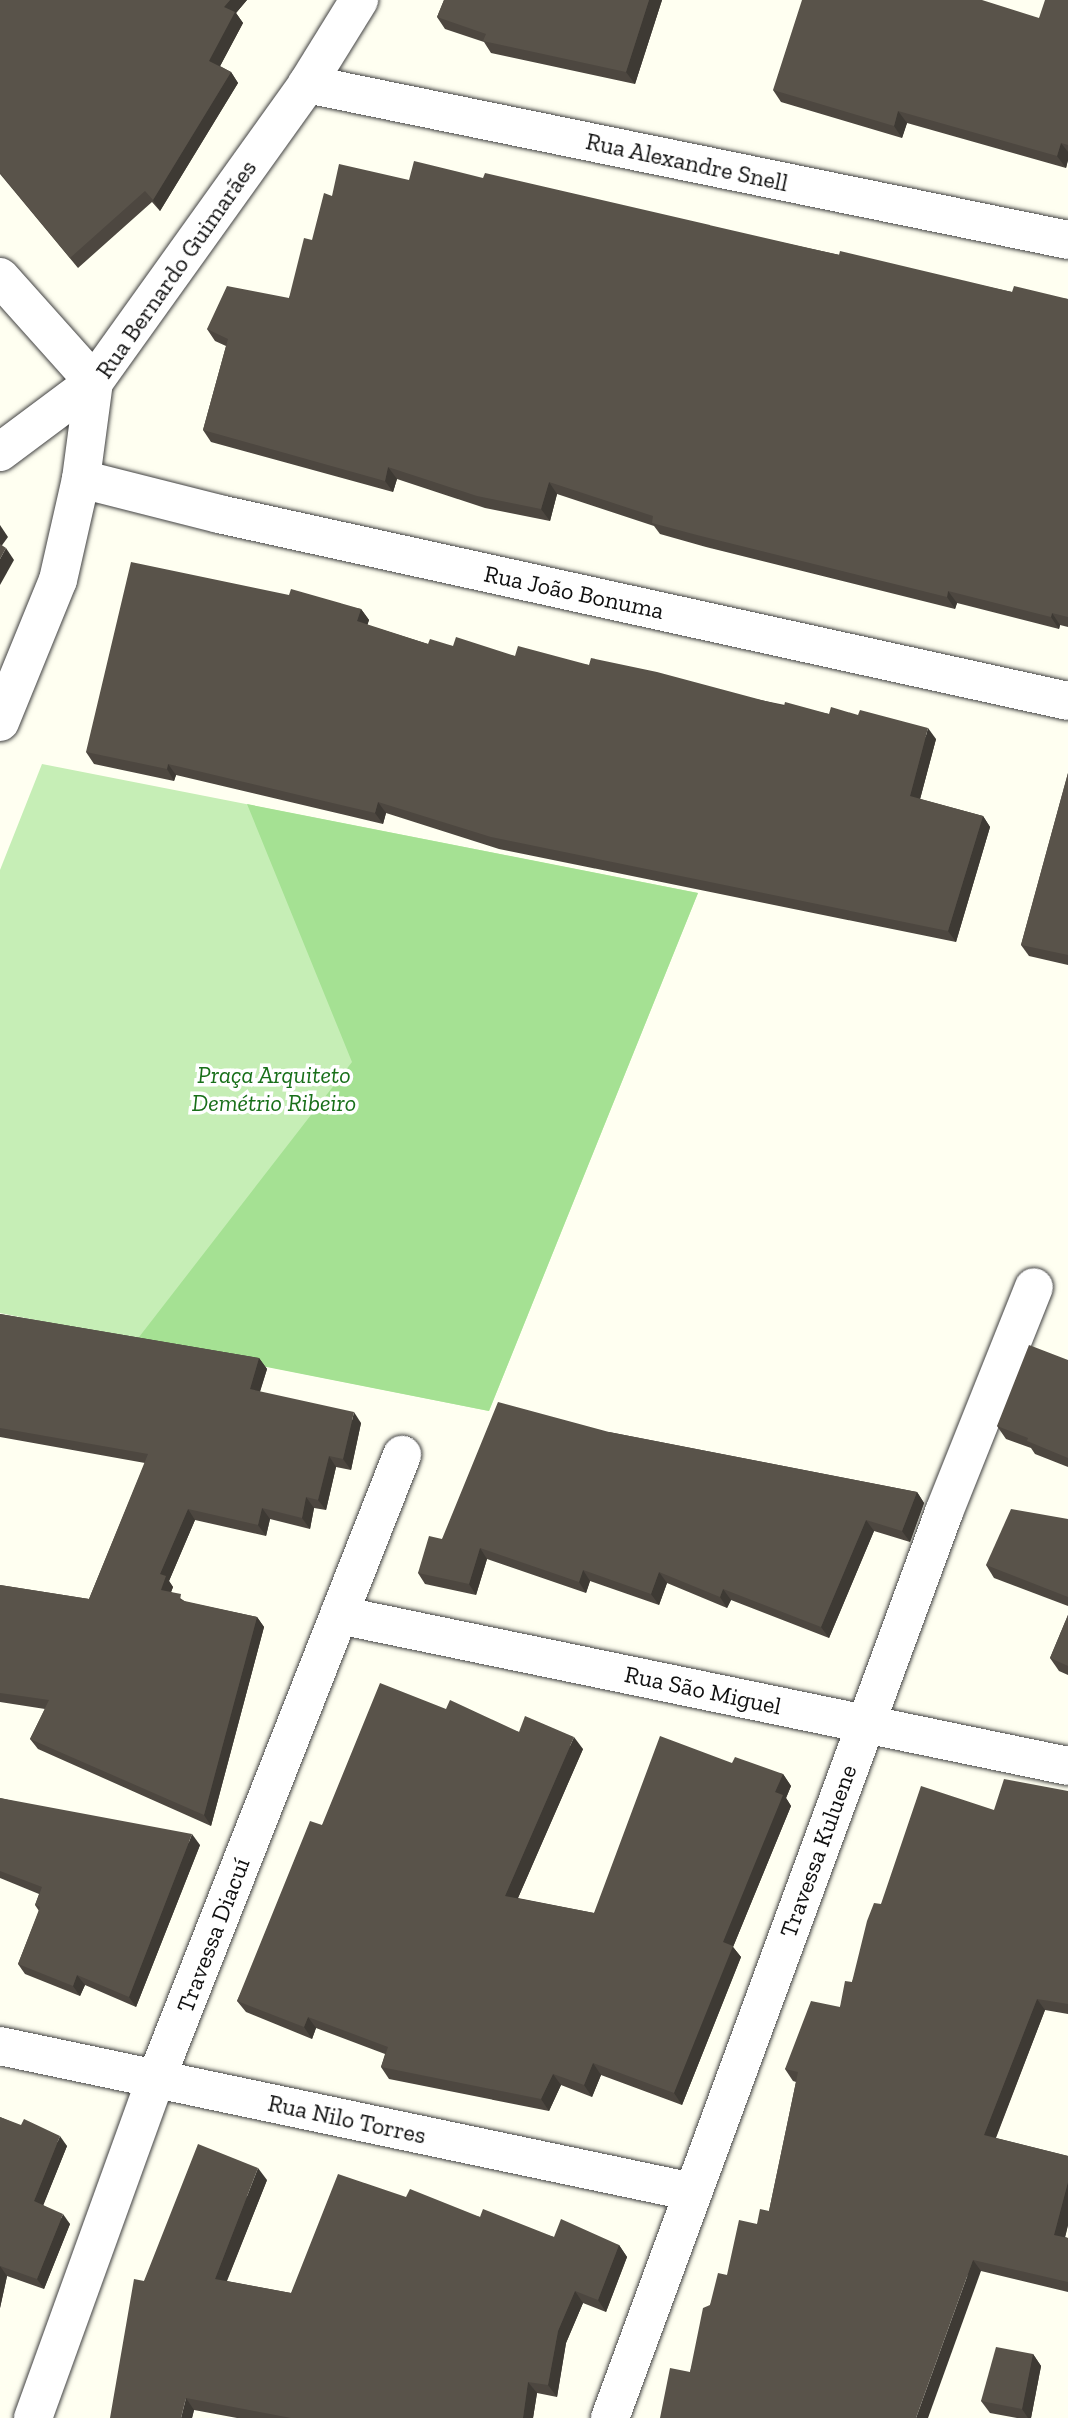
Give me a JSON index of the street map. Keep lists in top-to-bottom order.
{
  "streets": {
    "street": [
      "Rua Alexandre Snell",
      "Rua Bernardo Guimarães",
      "Rua João Bonuma",
      "Rua São Miguel",
      "Travessa Kuluene",
      "Travessa Diacuí",
      "Rua Nilo Torres"
    ]
  },
  "crossings": [
    ["Rua Alexandre Snell", "Rua Bernardo Guimarães"],
    ["Rua Bernardo Guimarães", "Rua João Bonuma"],
    ["Rua São Miguel", "Travessa Kuluene"],
    ["Rua São Miguel", "Travessa Diacuí"],
    ["Travessa Kuluene", "Rua Nilo Torres"],
    ["Travessa Diacuí", "Rua Nilo Torres"]
  ],
  "parks": ["Praça Arquiteto Demétrio Ribeiro"]
}
